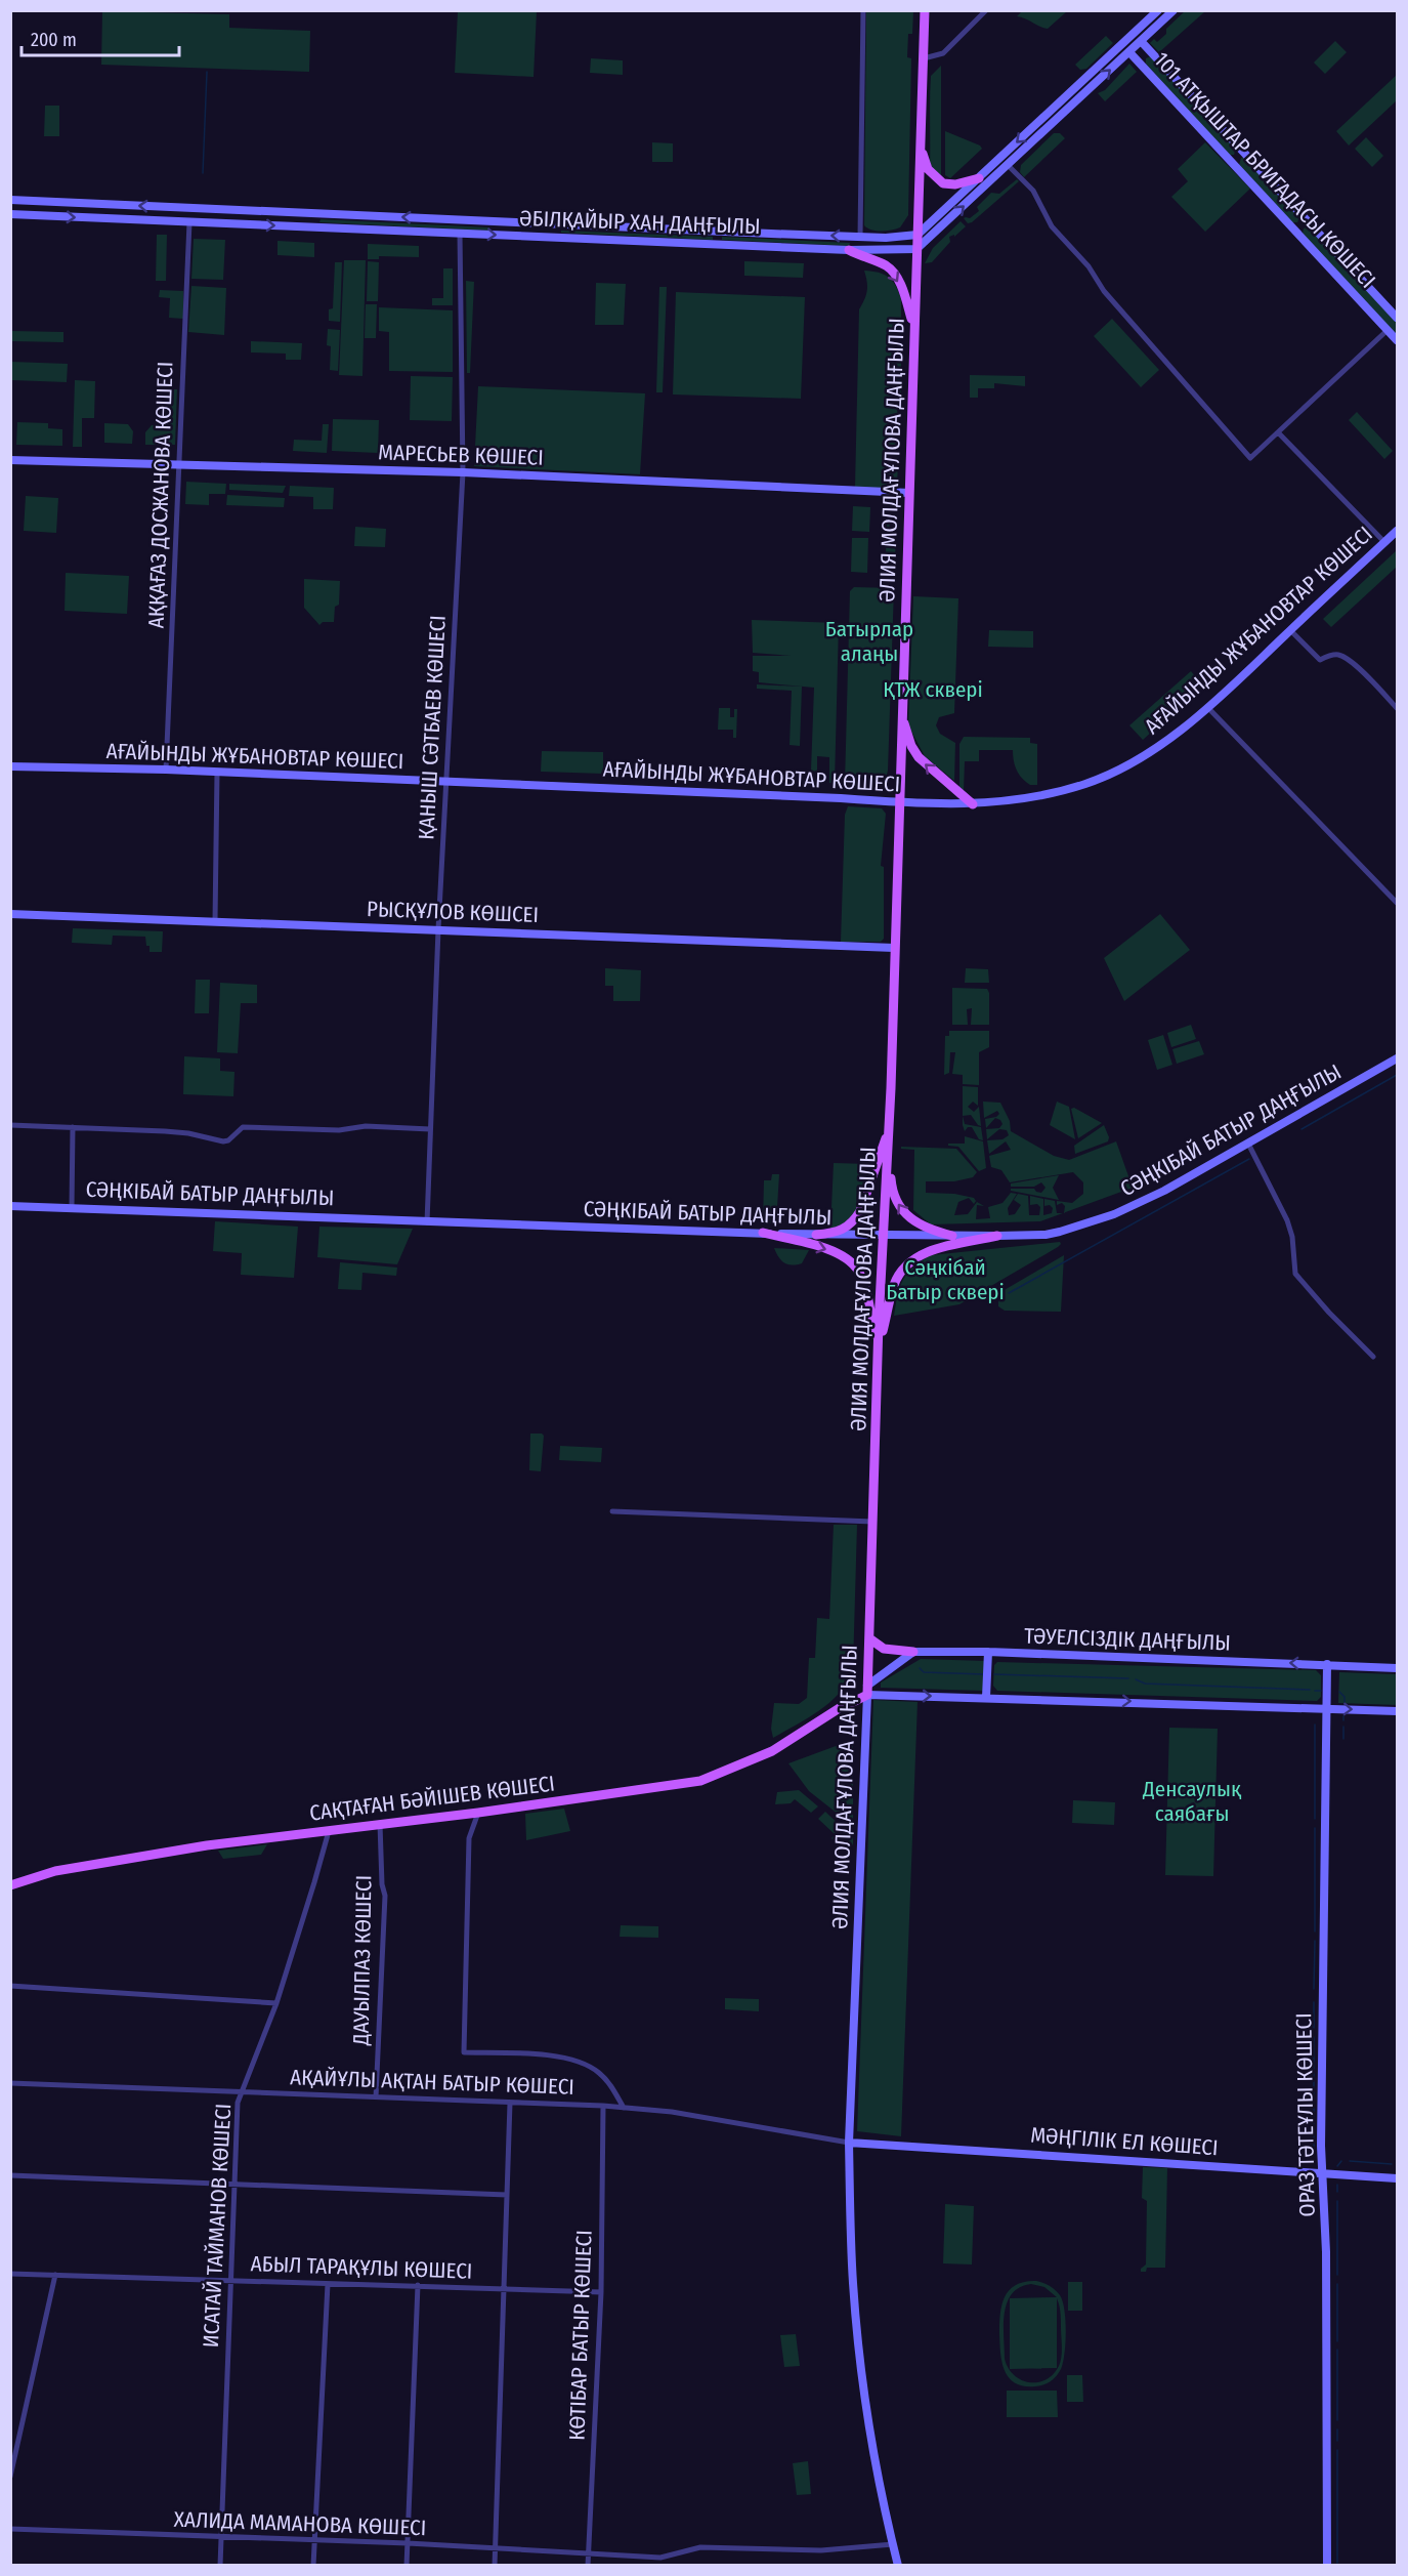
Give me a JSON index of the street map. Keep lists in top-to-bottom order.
{
  "streets": {
    "main road": ["ӘЛИЯ МОЛДАҒҰЛОВА ДАҢҒЫЛЫ", "САҚТАҒАН БӘЙІШЕВ КӨШЕСІ"],
    "street": [
      "101 АТҚЫШТАР БРИГАДАСЫ КӨШЕСІ",
      "ӘБІЛҚАЙЫР ХАН ДАҢҒЫЛЫ",
      "МАРЕСЬЕВ КӨШЕСІ",
      "АҚҚАҒАЗ ДОСЖАНОВА КӨШЕСІ",
      "АҒАЙЫНДЫ ЖҰБАНОВТАР КӨШЕСІ",
      "ҚАНЫШ СӘТБАЕВ КӨШЕСІ",
      "РЫСҚҰЛОВ КӨШСЕІ",
      "СӘҢКІБАЙ БАТЫР ДАҢҒЫЛЫ",
      "ТӘУЕЛСІЗДІК ДАҢҒЫЛЫ",
      "ДАУЫЛПАЗ КӨШЕСІ",
      "АҚАЙҰЛЫ АҚТАН БАТЫР КӨШЕСІ",
      "ОРАЗ ТӘТЕҰЛЫ КӨШЕСІ",
      "МӘҢГІЛІК ЕЛ КӨШЕСІ",
      "ИСАТАЙ ТАЙМАНОВ КӨШЕСІ",
      "АБЫЛ ТАРАҚҰЛЫ КӨШЕСІ",
      "КӨТІБАР БАТЫР КӨШЕСІ",
      "ХАЛИДА МАМАНОВА КӨШЕСІ"
    ]
  },
  "crossings": [
    ["ӘБІЛҚАЙЫР ХАН ДАҢҒЫЛЫ", "ӘЛИЯ МОЛДАҒҰЛОВА ДАҢҒЫЛЫ"],
    ["ӘБІЛҚАЙЫР ХАН ДАҢҒЫЛЫ", "АҚҚАҒАЗ ДОСЖАНОВА КӨШЕСІ"],
    ["ӘБІЛҚАЙЫР ХАН ДАҢҒЫЛЫ", "ҚАНЫШ СӘТБАЕВ КӨШЕСІ"],
    ["МАРЕСЬЕВ КӨШЕСІ", "ӘЛИЯ МОЛДАҒҰЛОВА ДАҢҒЫЛЫ"],
    ["МАРЕСЬЕВ КӨШЕСІ", "АҚҚАҒАЗ ДОСЖАНОВА КӨШЕСІ"],
    ["МАРЕСЬЕВ КӨШЕСІ", "ҚАНЫШ СӘТБАЕВ КӨШЕСІ"],
    ["ӘЛИЯ МОЛДАҒҰЛОВА ДАҢҒЫЛЫ", "АҒАЙЫНДЫ ЖҰБАНОВТАР КӨШЕСІ"],
    ["ӘЛИЯ МОЛДАҒҰЛОВА ДАҢҒЫЛЫ", "РЫСҚҰЛОВ КӨШСЕІ"],
    ["ӘЛИЯ МОЛДАҒҰЛОВА ДАҢҒЫЛЫ", "СӘҢКІБАЙ БАТЫР ДАҢҒЫЛЫ"],
    ["ӘЛИЯ МОЛДАҒҰЛОВА ДАҢҒЫЛЫ", "САҚТАҒАН БӘЙІШЕВ КӨШЕСІ"],
    ["ӘЛИЯ МОЛДАҒҰЛОВА ДАҢҒЫЛЫ", "АҚАЙҰЛЫ АҚТАН БАТЫР КӨШЕСІ"],
    ["ӘЛИЯ МОЛДАҒҰЛОВА ДАҢҒЫЛЫ", "МӘҢГІЛІК ЕЛ КӨШЕСІ"],
    ["ӘЛИЯ МОЛДАҒҰЛОВА ДАҢҒЫЛЫ", "ХАЛИДА МАМАНОВА КӨШЕСІ"],
    ["АҚҚАҒАЗ ДОСЖАНОВА КӨШЕСІ", "АҒАЙЫНДЫ ЖҰБАНОВТАР КӨШЕСІ"],
    ["АҒАЙЫНДЫ ЖҰБАНОВТАР КӨШЕСІ", "ҚАНЫШ СӘТБАЕВ КӨШЕСІ"],
    ["ҚАНЫШ СӘТБАЕВ КӨШЕСІ", "РЫСҚҰЛОВ КӨШСЕІ"],
    ["ҚАНЫШ СӘТБАЕВ КӨШЕСІ", "СӘҢКІБАЙ БАТЫР ДАҢҒЫЛЫ"],
    ["ТӘУЕЛСІЗДІК ДАҢҒЫЛЫ", "ОРАЗ ТӘТЕҰЛЫ КӨШЕСІ"],
    ["САҚТАҒАН БӘЙІШЕВ КӨШЕСІ", "ДАУЫЛПАЗ КӨШЕСІ"],
    ["САҚТАҒАН БӘЙІШЕВ КӨШЕСІ", "ИСАТАЙ ТАЙМАНОВ КӨШЕСІ"],
    ["ДАУЫЛПАЗ КӨШЕСІ", "АҚАЙҰЛЫ АҚТАН БАТЫР КӨШЕСІ"],
    ["АҚАЙҰЛЫ АҚТАН БАТЫР КӨШЕСІ", "МӘҢГІЛІК ЕЛ КӨШЕСІ"],
    ["АҚАЙҰЛЫ АҚТАН БАТЫР КӨШЕСІ", "ИСАТАЙ ТАЙМАНОВ КӨШЕСІ"],
    ["АҚАЙҰЛЫ АҚТАН БАТЫР КӨШЕСІ", "КӨТІБАР БАТЫР КӨШЕСІ"],
    ["ОРАЗ ТӘТЕҰЛЫ КӨШЕСІ", "МӘҢГІЛІК ЕЛ КӨШЕСІ"],
    ["ИСАТАЙ ТАЙМАНОВ КӨШЕСІ", "АБЫЛ ТАРАҚҰЛЫ КӨШЕСІ"],
    ["ИСАТАЙ ТАЙМАНОВ КӨШЕСІ", "ХАЛИДА МАМАНОВА КӨШЕСІ"],
    ["АБЫЛ ТАРАҚҰЛЫ КӨШЕСІ", "КӨТІБАР БАТЫР КӨШЕСІ"],
    ["КӨТІБАР БАТЫР КӨШЕСІ", "ХАЛИДА МАМАНОВА КӨШЕСІ"]
  ],
  "parks": [
    "Батырлар алаңы",
    "ҚТЖ сквері",
    "Сәңкібай Батыр сквері",
    "Денсаулық саябағы"
  ],
  "scale_bar": "200 m"
}
